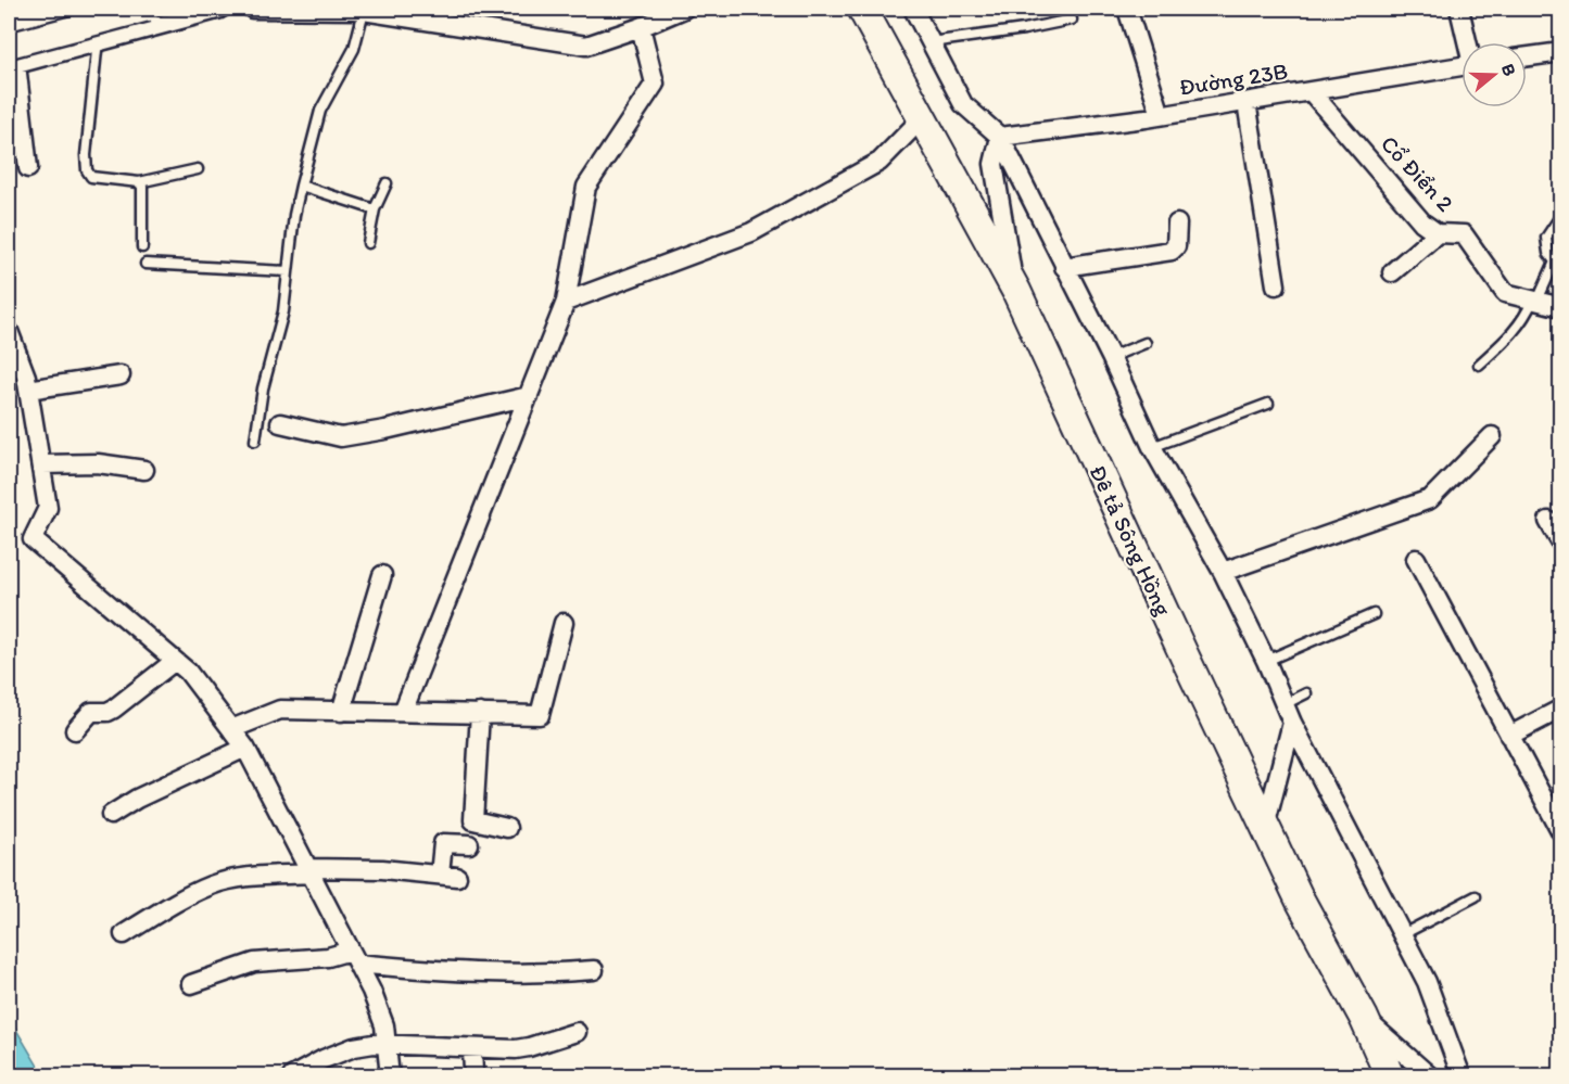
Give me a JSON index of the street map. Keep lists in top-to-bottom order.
{
  "streets": {
    "main road": ["Đê tả Sông Hồng"],
    "street": ["Đường 23B", "Cổ Điển 2"]
  },
  "crossings": [
    ["Đường 23B", "Cổ Điển 2"]
  ],
  "north": "right"
}
